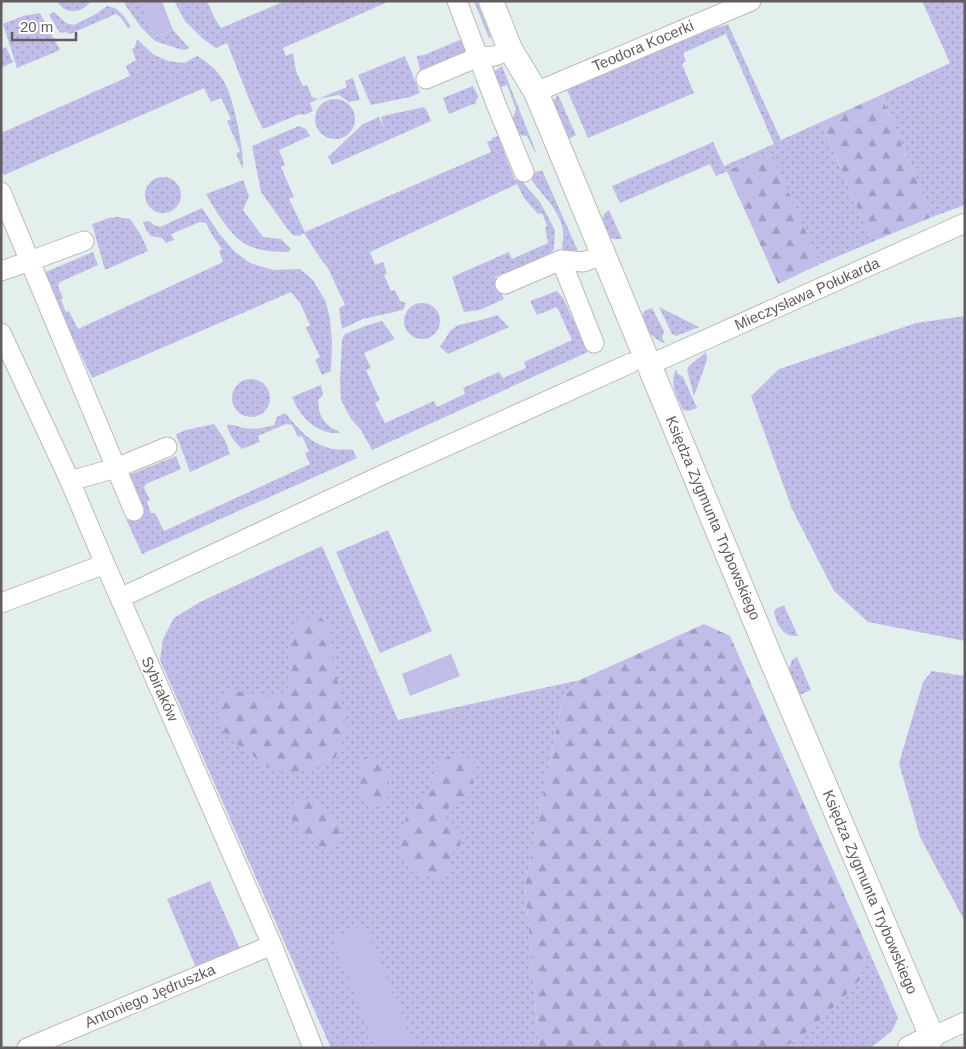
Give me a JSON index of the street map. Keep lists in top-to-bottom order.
{
  "streets": {
    "street": [
      "Teodora Kocerki",
      "Mieczysława Połukarda",
      "Księdza Zygmunta Trybowskiego",
      "Sybiraków",
      "Antoniego Jędruszka"
    ]
  },
  "crossings": [
    ["Teodora Kocerki", "Księdza Zygmunta Trybowskiego"],
    ["Mieczysława Połukarda", "Księdza Zygmunta Trybowskiego"],
    ["Mieczysława Połukarda", "Sybiraków"],
    ["Sybiraków", "Antoniego Jędruszka"]
  ],
  "scale_bar": "20 m"
}
